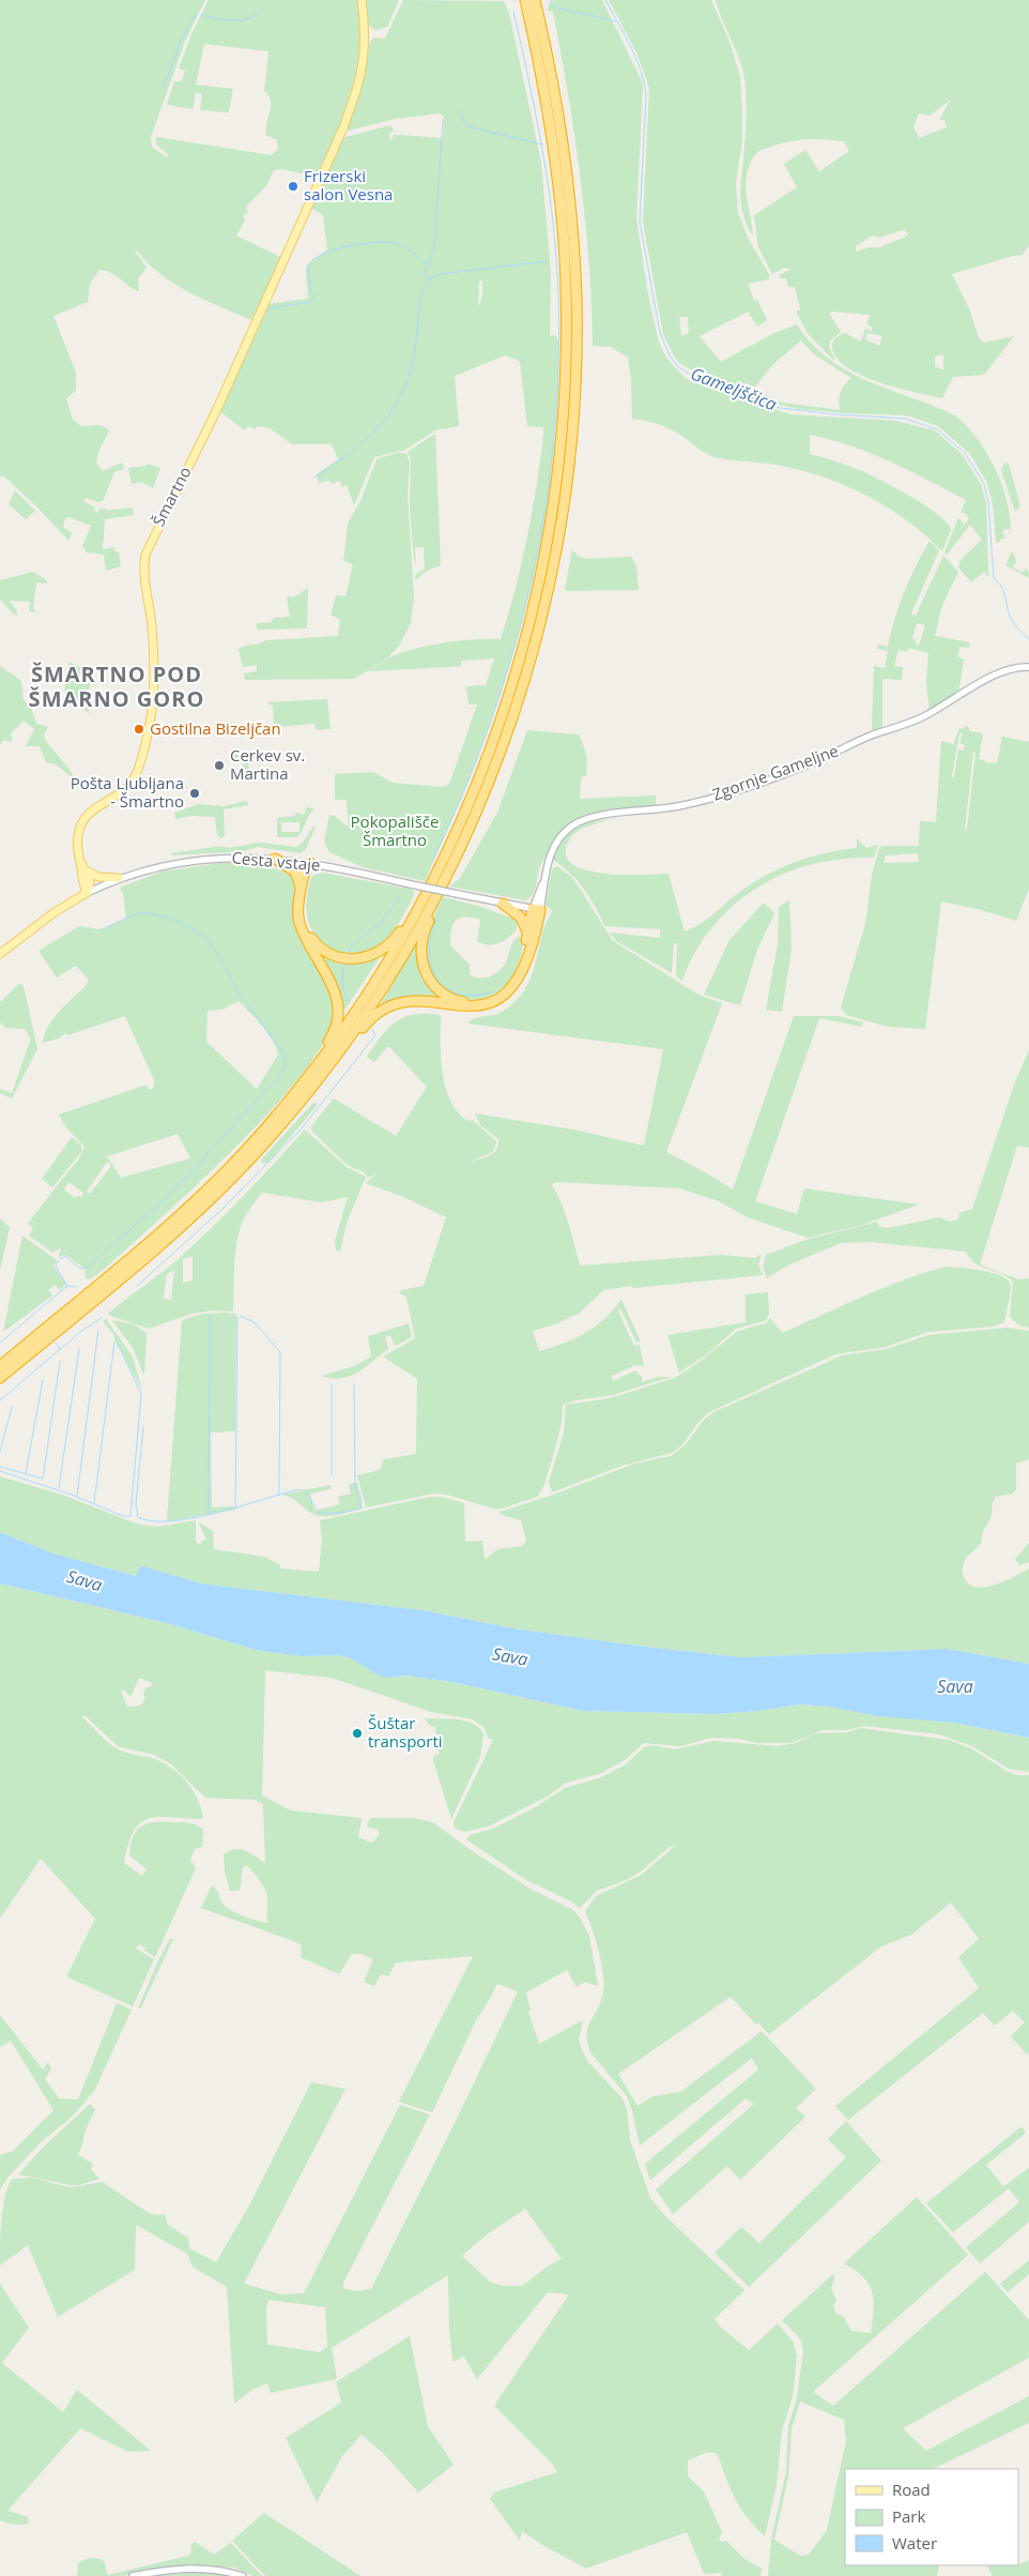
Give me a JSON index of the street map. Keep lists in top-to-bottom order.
{
  "streets": {
    "main road": ["Šmartno", "Cesta vstaje"],
    "street": ["Zgornje Gameljne"]
  },
  "crossings": [
    ["Zgornje Gameljne", "Cesta vstaje"]
  ],
  "districts": ["ŠMARTNO POD ŠMARNO GORO"],
  "water": ["Gameljščica", "Sava"],
  "parks": ["Pokopališče Šmartno"],
  "places": [
    "Frizerski salon Vesna",
    "Gostilna Bizeljčan",
    "Cerkev sv. Martina",
    "Pošta Ljubljana - Šmartno",
    "Šuštar transporti"
  ],
  "legend": ["Road", "Park", "Water"]
}
